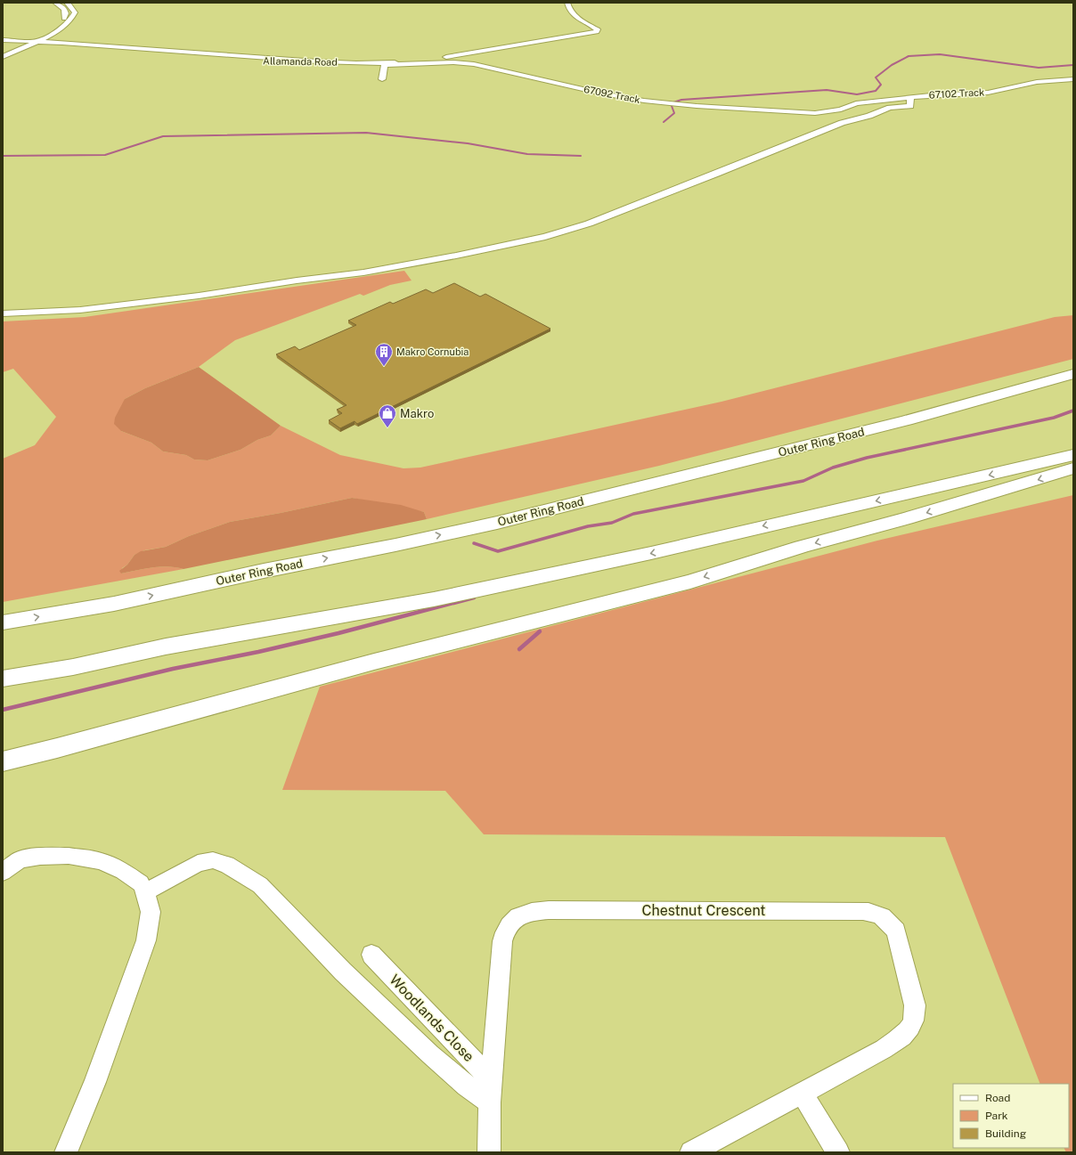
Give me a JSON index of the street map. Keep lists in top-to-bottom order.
{
  "streets": {
    "highway": ["Outer Ring Road"],
    "street": [
      "Allamanda Road",
      "67102 Track",
      "67092 Track",
      "Chestnut Crescent",
      "Woodlands Close"
    ]
  },
  "crossings": [
    ["67102 Track", "67092 Track"],
    ["Chestnut Crescent", "Woodlands Close"]
  ],
  "places": {
    "building": ["Makro Cornubia"],
    "shop": ["Makro"]
  },
  "legend": ["Road", "Park", "Building"]
}
